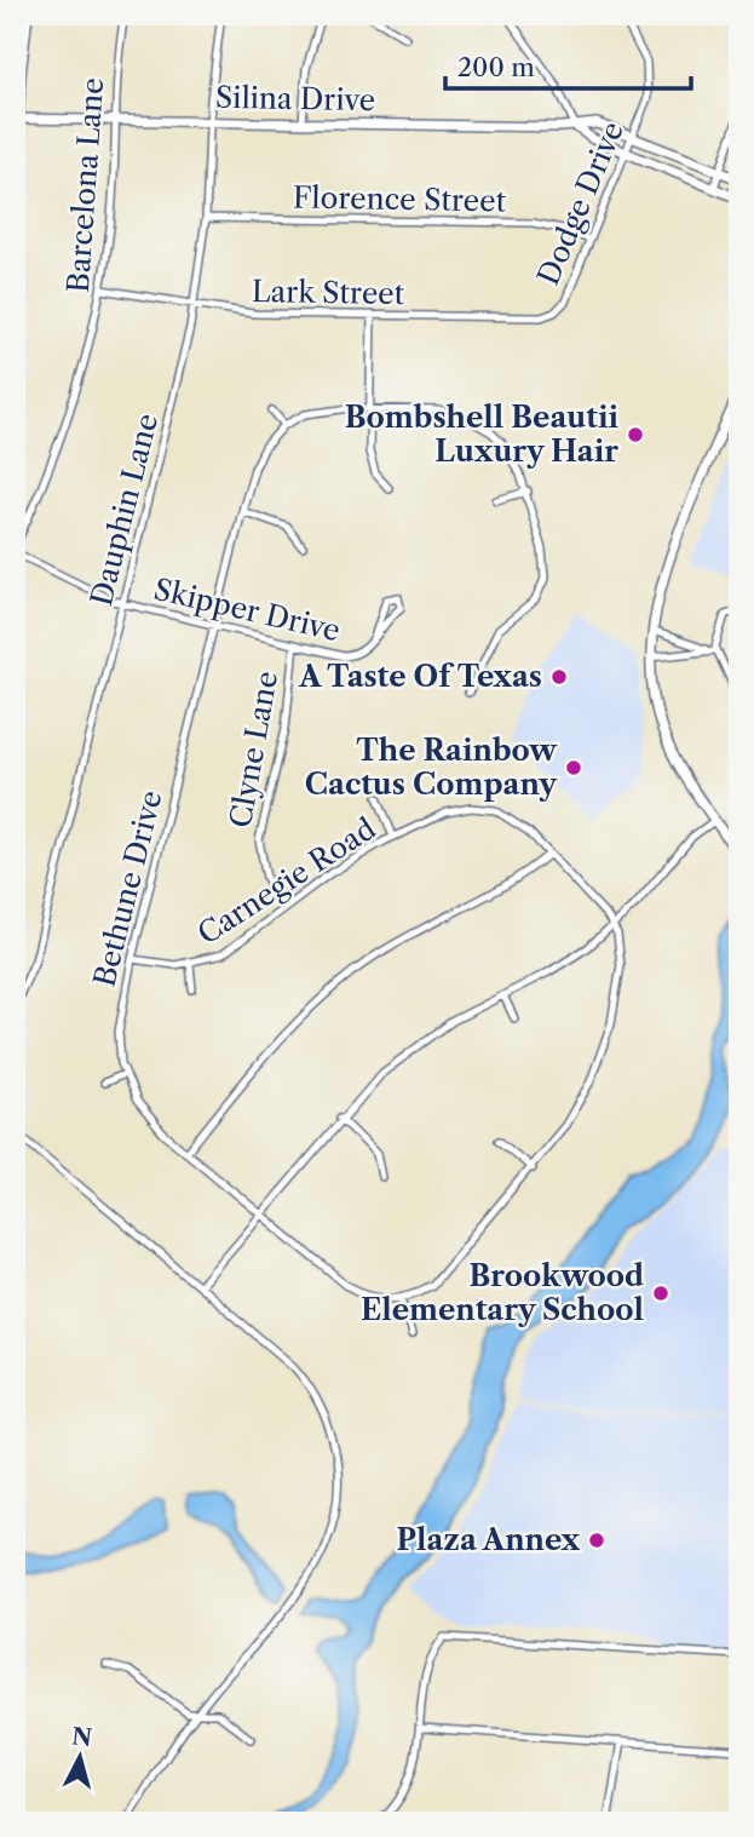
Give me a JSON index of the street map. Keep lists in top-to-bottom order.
{
  "streets": {
    "street": [
      "Silina Drive",
      "Barcelona Lane",
      "Florence Street",
      "Dodge Drive",
      "Lark Street",
      "Dauphin Lane",
      "Skipper Drive",
      "Clyne Lane",
      "Carnegie Road",
      "Bethune Drive"
    ]
  },
  "crossings": [
    ["Silina Drive", "Barcelona Lane"],
    ["Silina Drive", "Dodge Drive"],
    ["Silina Drive", "Dauphin Lane"],
    ["Barcelona Lane", "Lark Street"],
    ["Barcelona Lane", "Skipper Drive"],
    ["Florence Street", "Dodge Drive"],
    ["Florence Street", "Dauphin Lane"],
    ["Dodge Drive", "Lark Street"],
    ["Lark Street", "Dauphin Lane"],
    ["Dauphin Lane", "Skipper Drive"],
    ["Skipper Drive", "Clyne Lane"],
    ["Skipper Drive", "Bethune Drive"],
    ["Clyne Lane", "Carnegie Road"],
    ["Carnegie Road", "Bethune Drive"]
  ],
  "places": [
    "Bombshell Beautii Luxury Hair",
    "A Taste Of Texas",
    "The Rainbow Cactus Company",
    "Brookwood Elementary School",
    "Plaza Annex"
  ],
  "scale_bar": "200 m",
  "north": "top"
}
